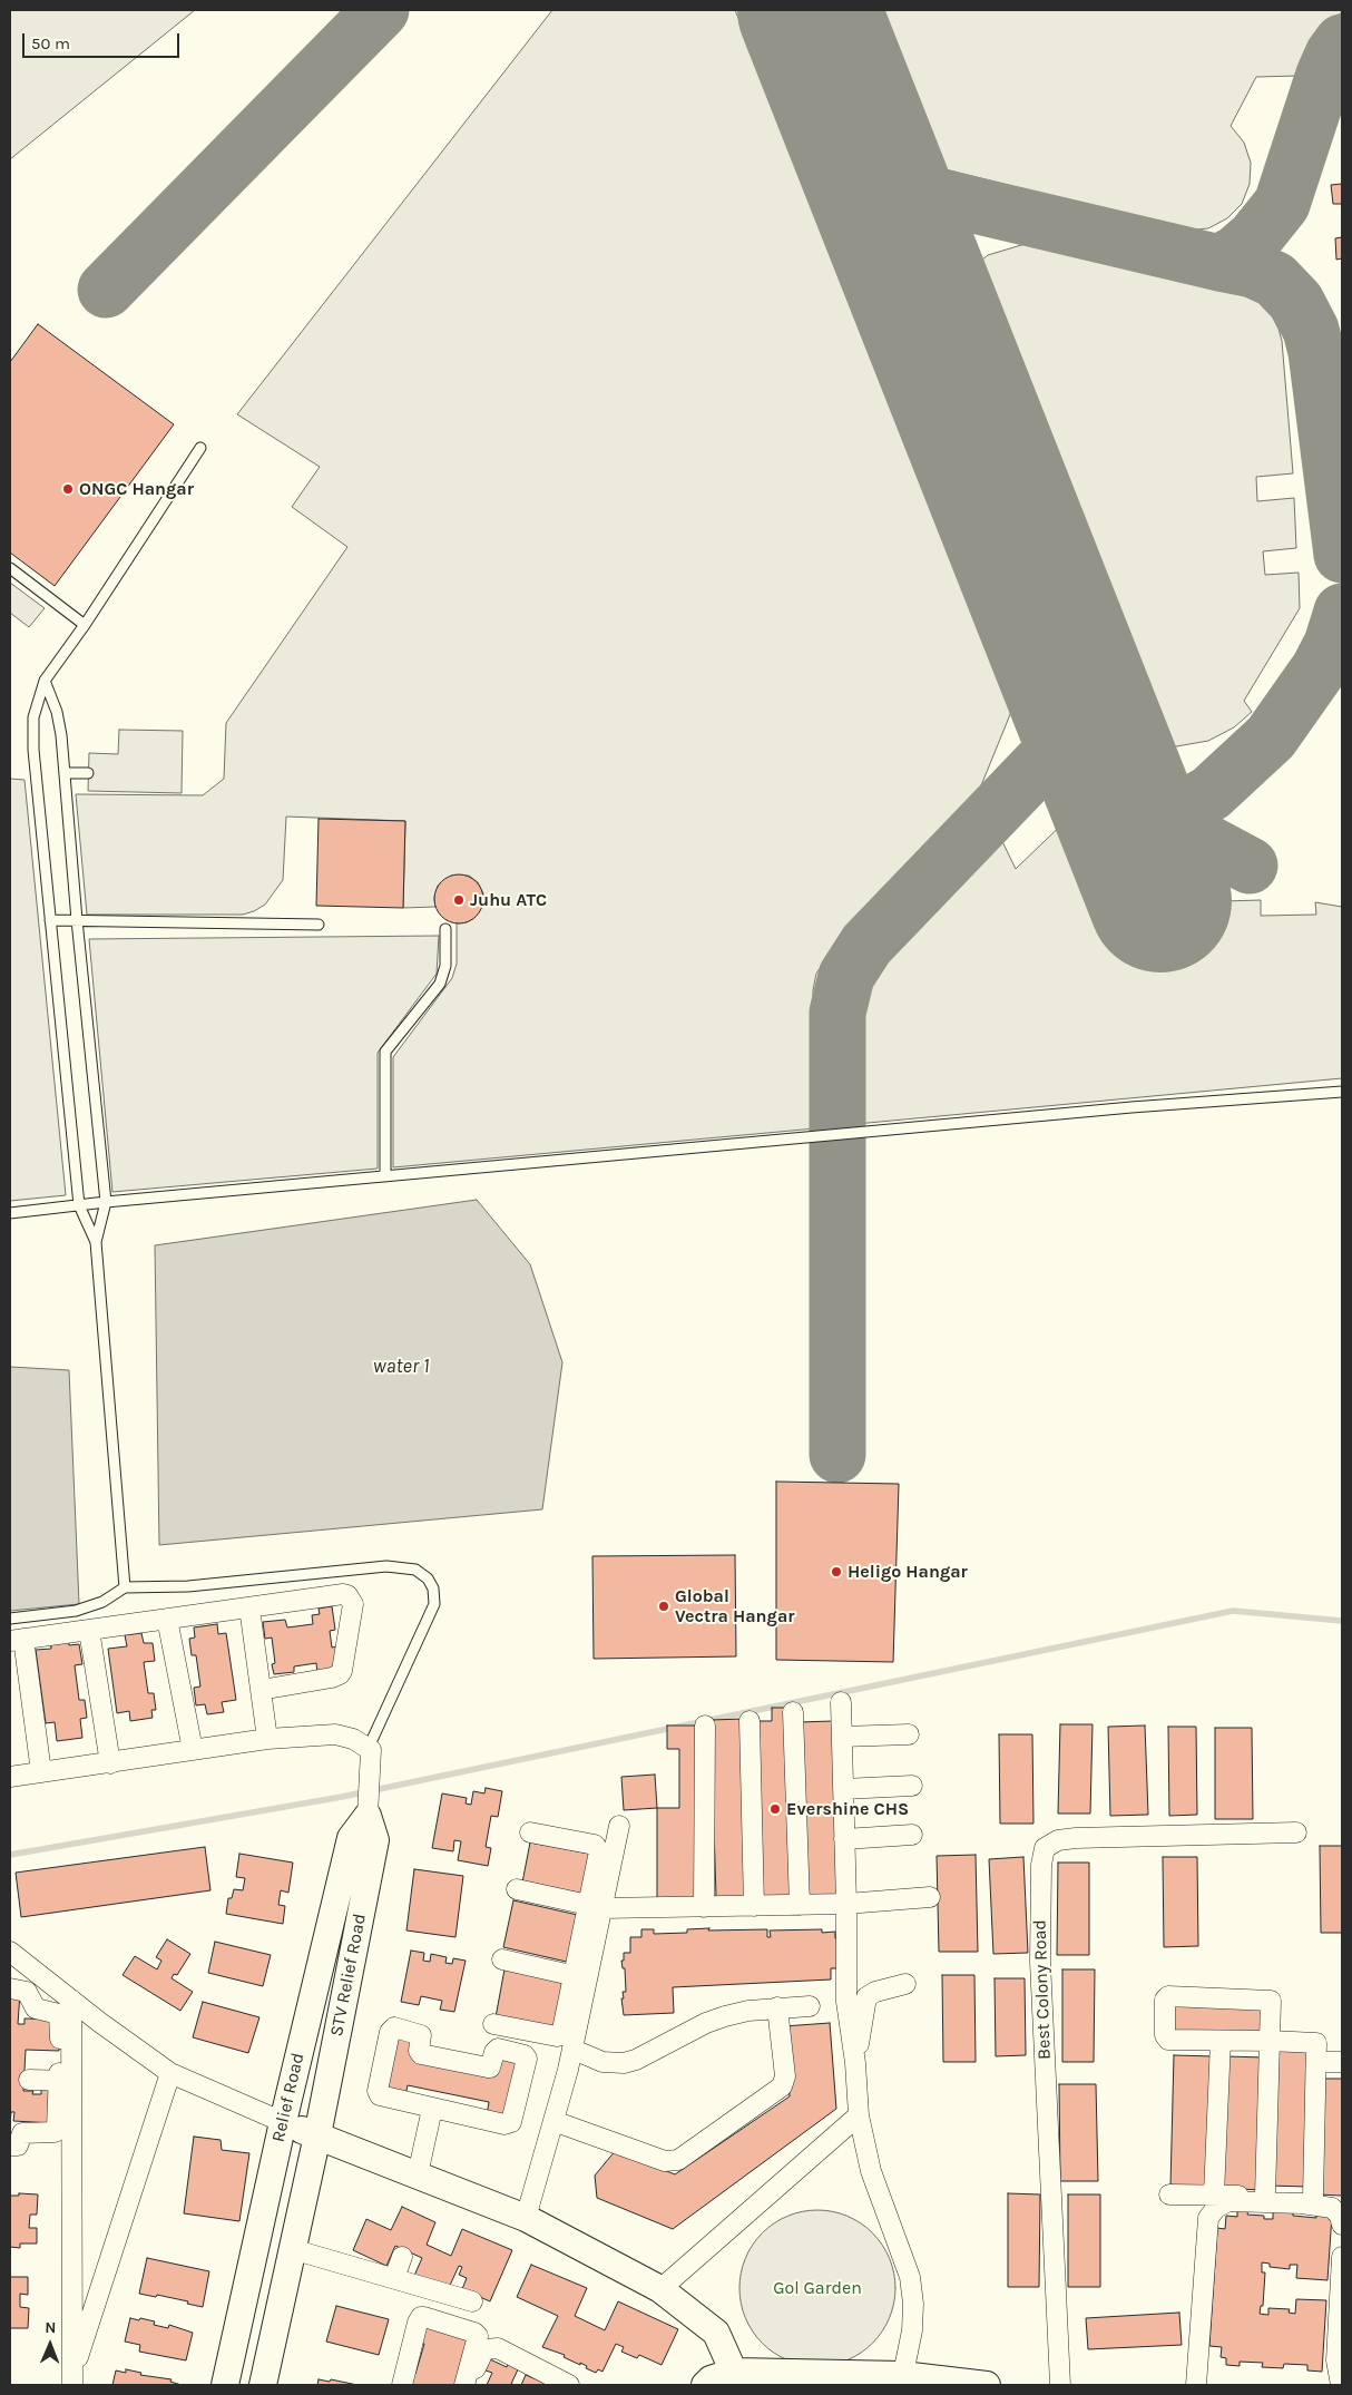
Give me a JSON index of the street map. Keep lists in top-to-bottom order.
{
  "streets": {
    "street": ["STV Relief Road", "Best Colony Road", "Relief Road"]
  },
  "crossings": [
    ["STV Relief Road", "Relief Road"]
  ],
  "water": ["water 1"],
  "parks": ["Gol Garden"],
  "places": [
    "ONGC Hangar",
    "Juhu ATC",
    "Heligo Hangar",
    "Global Vectra Hangar",
    "Evershine CHS"
  ],
  "scale_bar": "50 m",
  "north": "top"
}
